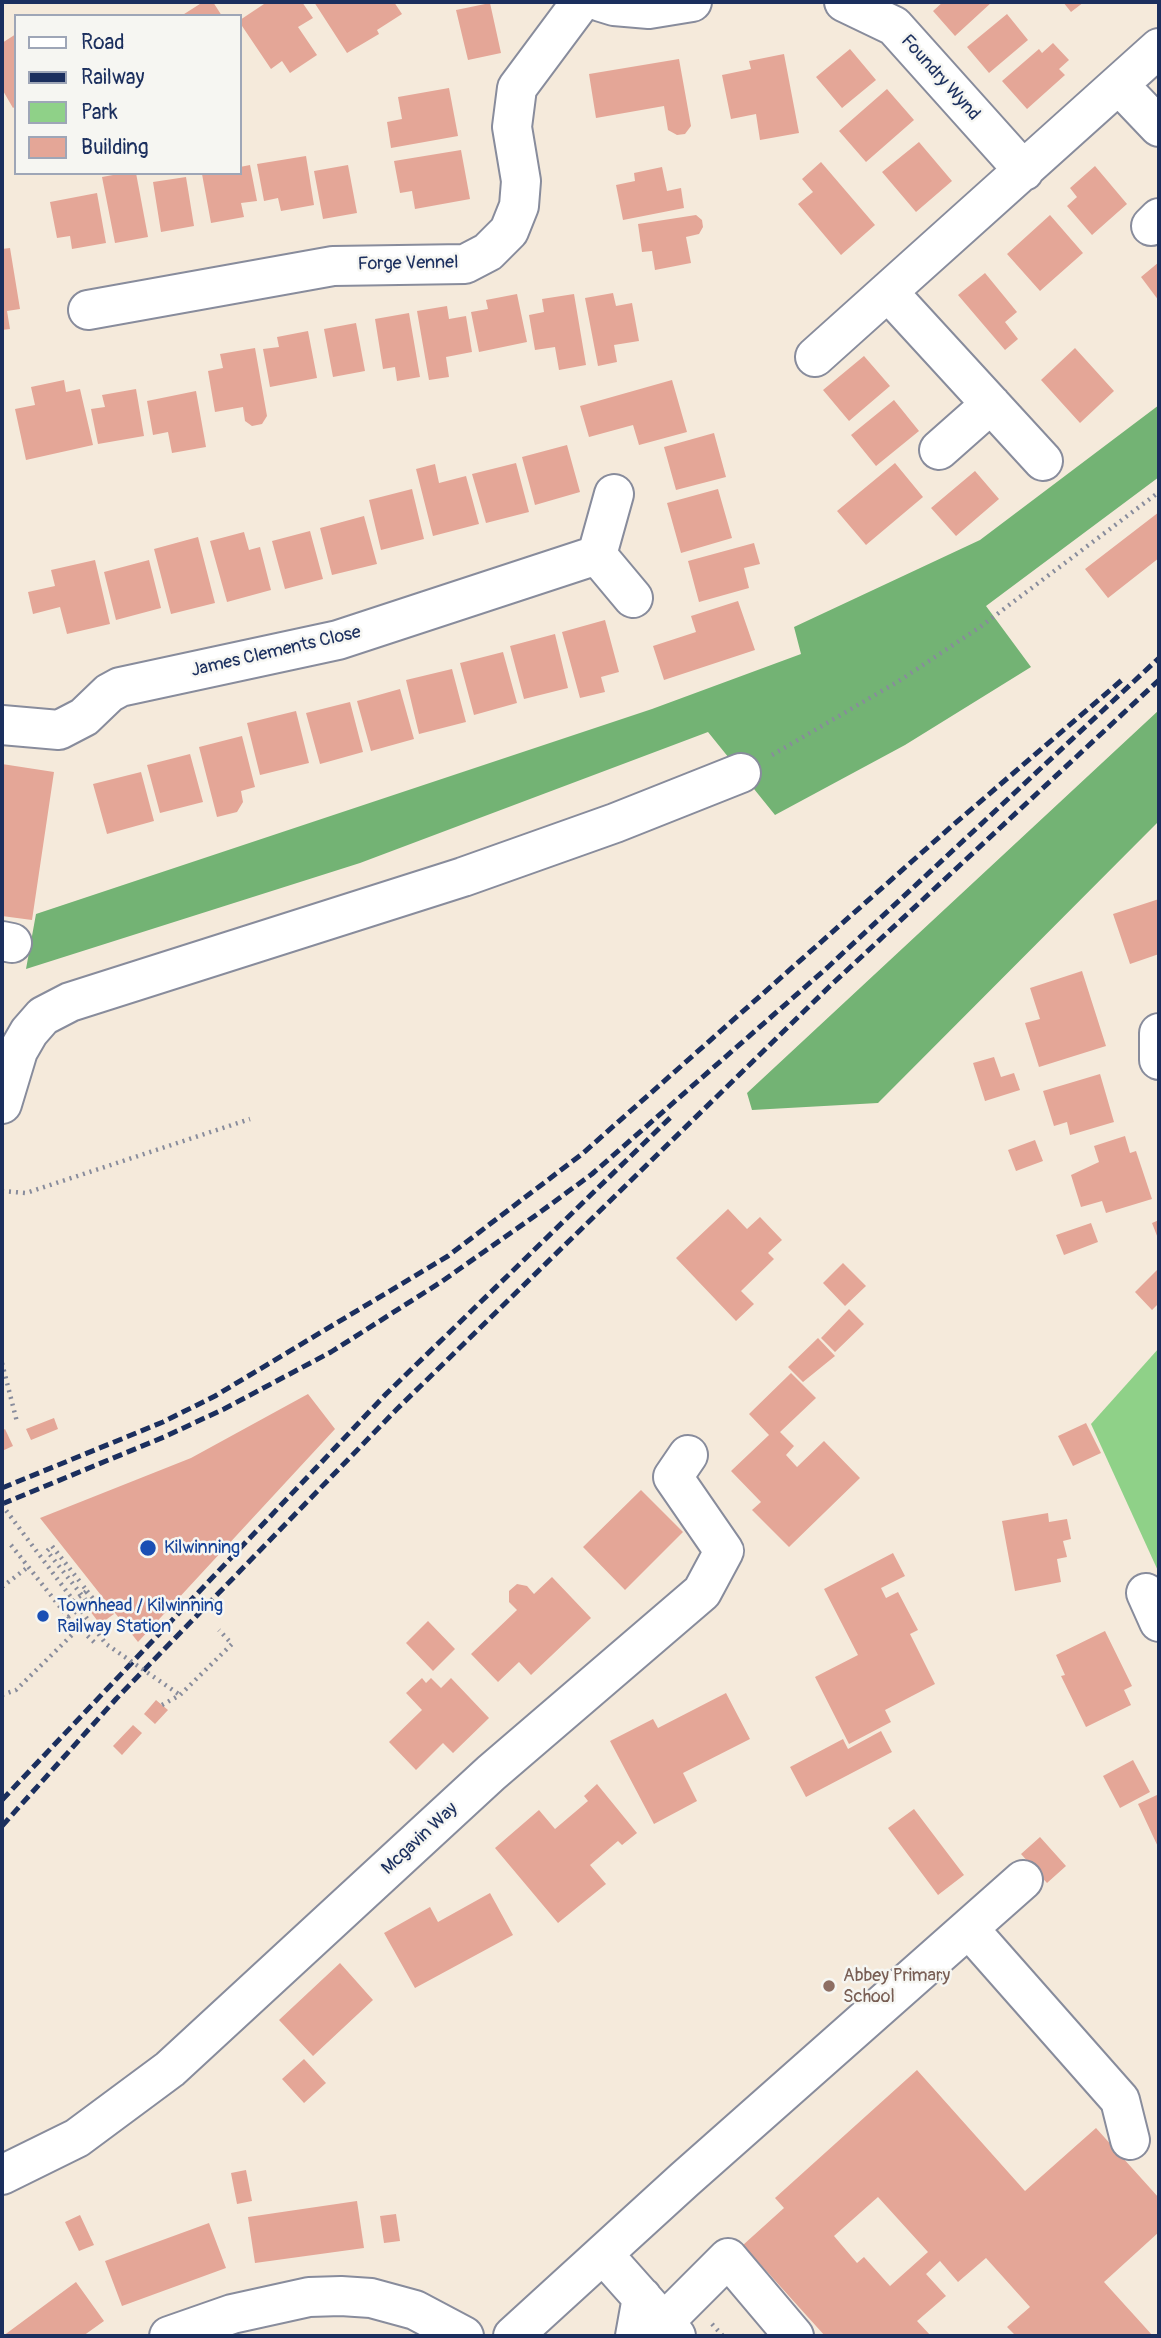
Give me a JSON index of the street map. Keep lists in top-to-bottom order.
{
  "streets": {
    "street": [
      "Foundry Wynd",
      "Forge Vennel",
      "James Clements Close",
      "Mcgavin Way"
    ]
  },
  "places": ["Kilwinning", "Townhead / Kilwinning Railway Station", "Abbey Primary School"],
  "legend": [
    "Road",
    "Railway",
    "Park",
    "Building"
  ]
}
